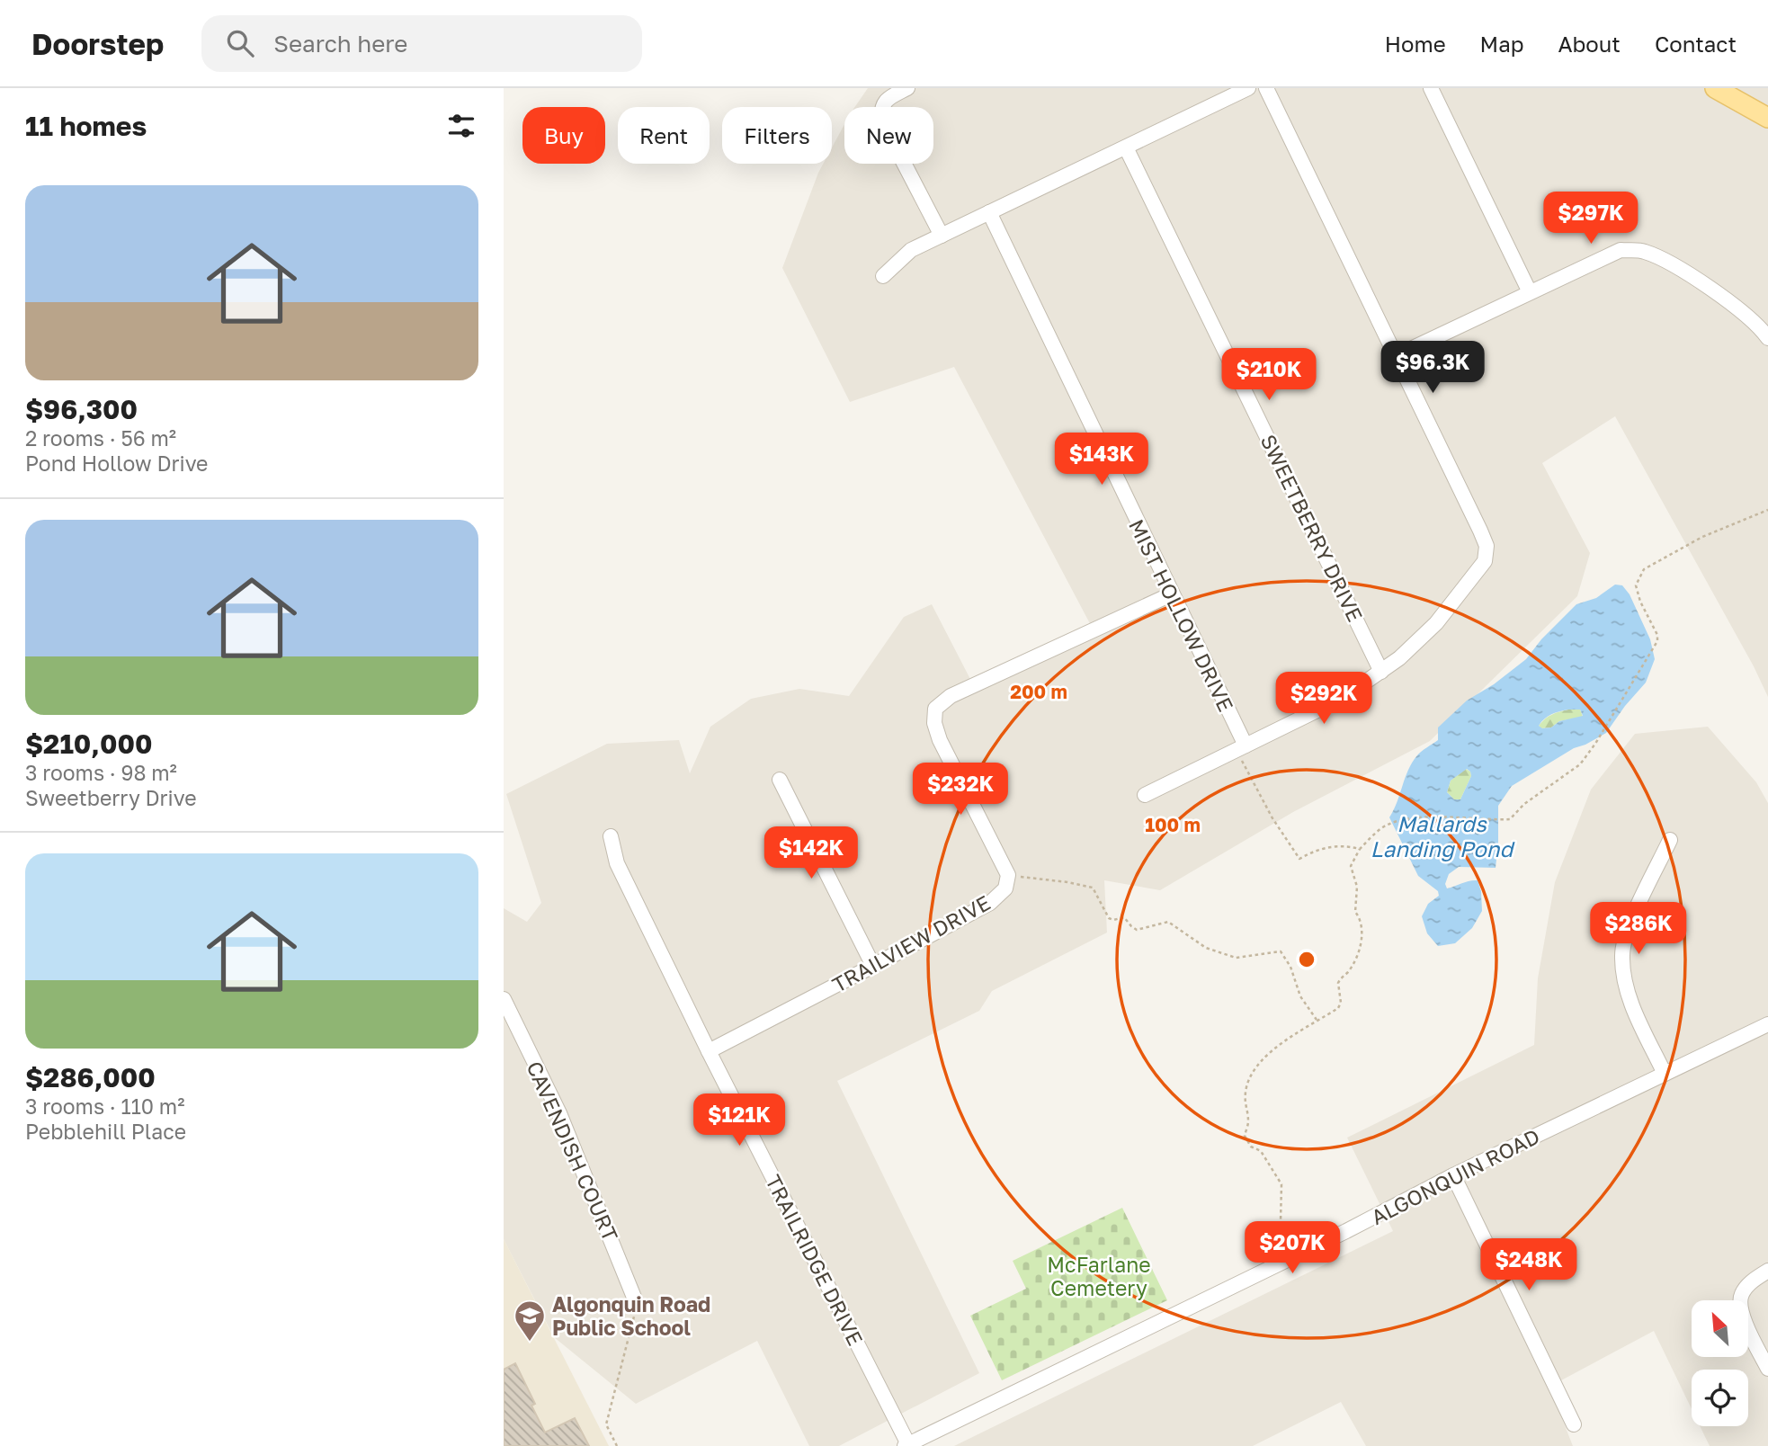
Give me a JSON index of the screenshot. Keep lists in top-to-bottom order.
{
  "streets": {
    "street": [
      "SWEETBERRY DRIVE",
      "MIST HOLLOW DRIVE",
      "TRAILVIEW DRIVE",
      "CAVENDISH COURT",
      "ALGONQUIN ROAD",
      "TRAILRIDGE DRIVE"
    ]
  },
  "crossings": [
    ["MIST HOLLOW DRIVE", "TRAILVIEW DRIVE"],
    ["TRAILVIEW DRIVE", "TRAILRIDGE DRIVE"],
    ["ALGONQUIN ROAD", "TRAILRIDGE DRIVE"]
  ],
  "water": ["Mallards Landing Pond"],
  "parks": ["McFarlane Cemetery"],
  "places": {
    "school or university": ["Algonquin Road Public School"]
  },
  "north": "top left",
  "page": {
    "header": "Doorstep",
    "search": "Search here",
    "nav": [
      "Home",
      "Map",
      "About",
      "Contact"
    ],
    "heading": "11 homes",
    "chip": [
      "Buy",
      "Rent",
      "Filters",
      "New"
    ],
    "list": [
      {
        "name": "$96,300",
        "note": "2 rooms · 56 m² · Pond Hollow Drive"
      },
      {
        "name": "$210,000",
        "note": "3 rooms · 98 m² · Sweetberry Drive"
      },
      {
        "name": "$286,000",
        "note": "3 rooms · 110 m² · Pebblehill Place"
      }
    ],
    "price": [
      "$297K",
      "$96.3K",
      "$210K",
      "$143K",
      "$292K",
      "$232K",
      "$142K",
      "$286K",
      "$121K",
      "$207K",
      "$248K"
    ]
  },
  "rings": ["200 m", "100 m"]
}
